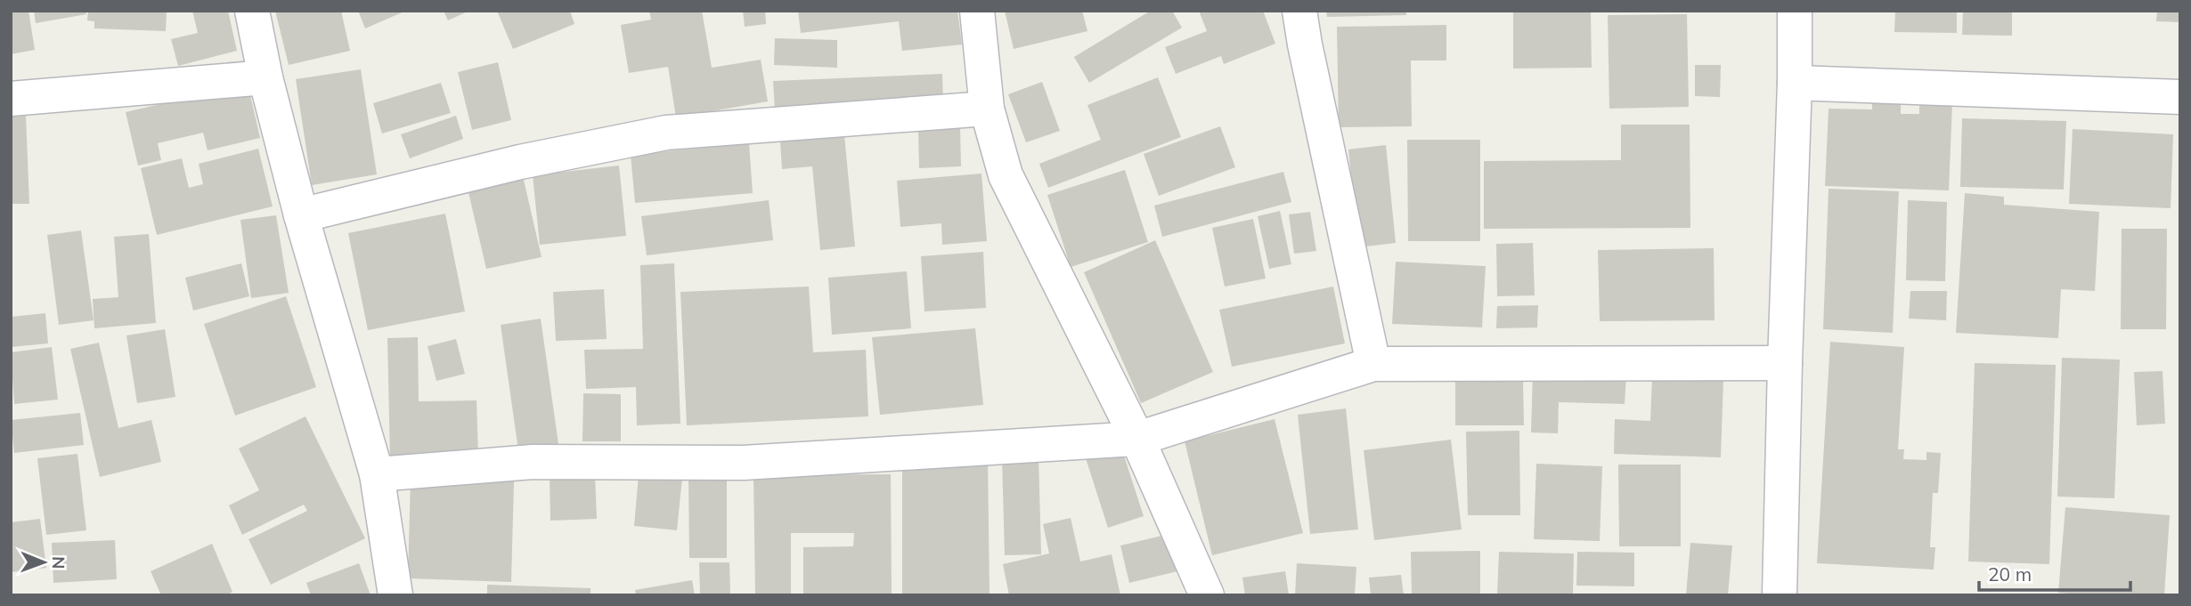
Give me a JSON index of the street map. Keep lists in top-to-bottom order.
{
  "scale_bar": "20 m",
  "north": "right"
}
